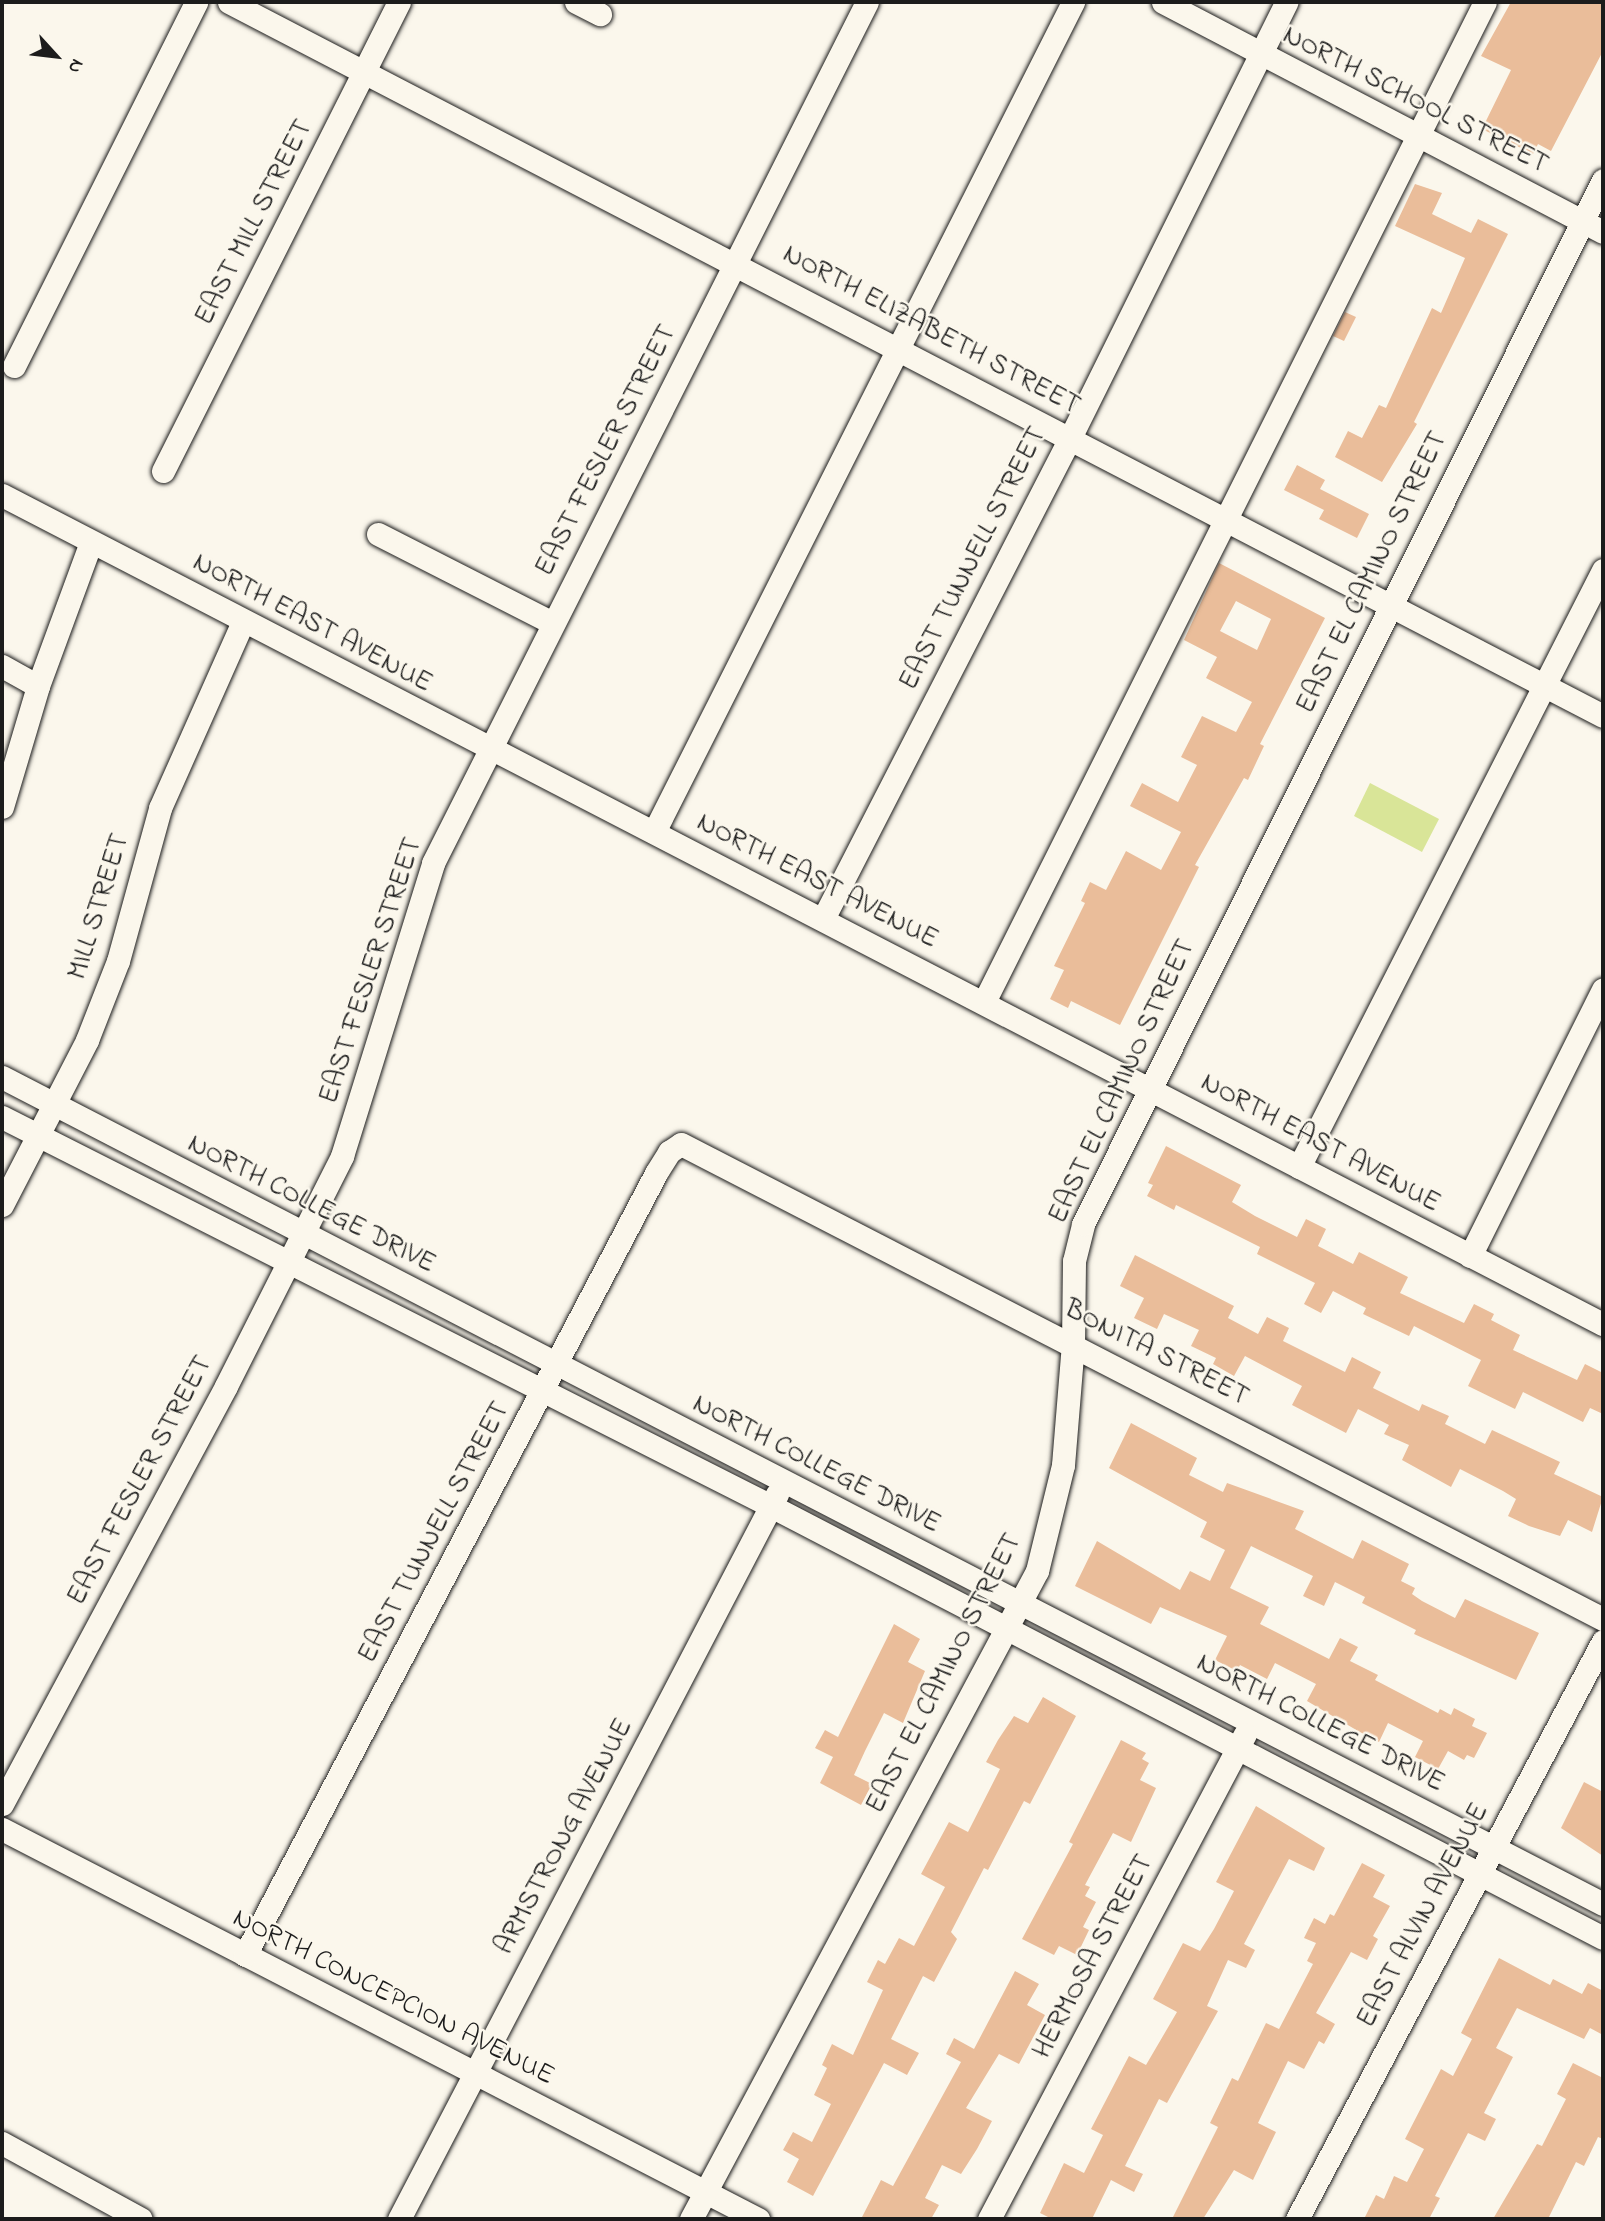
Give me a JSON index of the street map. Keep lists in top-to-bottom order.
{
  "streets": {
    "street": [
      "NORTH SCHOOL STREET",
      "EAST MILL STREET",
      "NORTH ELIZABETH STREET",
      "EAST FESLER STREET",
      "EAST TUNNELL STREET",
      "EAST EL CAMINO STREET",
      "NORTH EAST AVENUE",
      "MILL STREET",
      "NORTH COLLEGE DRIVE",
      "BONITA STREET",
      "ARMSTRONG AVENUE",
      "EAST ALVIN AVENUE",
      "HERMOSA STREET",
      "NORTH CONCEPCION AVENUE"
    ]
  },
  "crossings": [
    ["NORTH SCHOOL STREET", "EAST TUNNELL STREET"],
    ["NORTH SCHOOL STREET", "EAST EL CAMINO STREET"],
    ["EAST MILL STREET", "NORTH ELIZABETH STREET"],
    ["NORTH ELIZABETH STREET", "EAST FESLER STREET"],
    ["NORTH ELIZABETH STREET", "EAST TUNNELL STREET"],
    ["NORTH ELIZABETH STREET", "EAST EL CAMINO STREET"],
    ["EAST FESLER STREET", "NORTH EAST AVENUE"],
    ["EAST FESLER STREET", "NORTH COLLEGE DRIVE"],
    ["EAST TUNNELL STREET", "NORTH EAST AVENUE"],
    ["EAST TUNNELL STREET", "NORTH COLLEGE DRIVE"],
    ["EAST TUNNELL STREET", "BONITA STREET"],
    ["EAST TUNNELL STREET", "NORTH CONCEPCION AVENUE"],
    ["EAST EL CAMINO STREET", "NORTH EAST AVENUE"],
    ["EAST EL CAMINO STREET", "NORTH COLLEGE DRIVE"],
    ["EAST EL CAMINO STREET", "BONITA STREET"],
    ["EAST EL CAMINO STREET", "NORTH CONCEPCION AVENUE"],
    ["NORTH EAST AVENUE", "MILL STREET"],
    ["MILL STREET", "NORTH COLLEGE DRIVE"],
    ["NORTH COLLEGE DRIVE", "ARMSTRONG AVENUE"],
    ["NORTH COLLEGE DRIVE", "EAST ALVIN AVENUE"],
    ["NORTH COLLEGE DRIVE", "HERMOSA STREET"],
    ["ARMSTRONG AVENUE", "NORTH CONCEPCION AVENUE"]
  ],
  "north": "bottom right"
}
